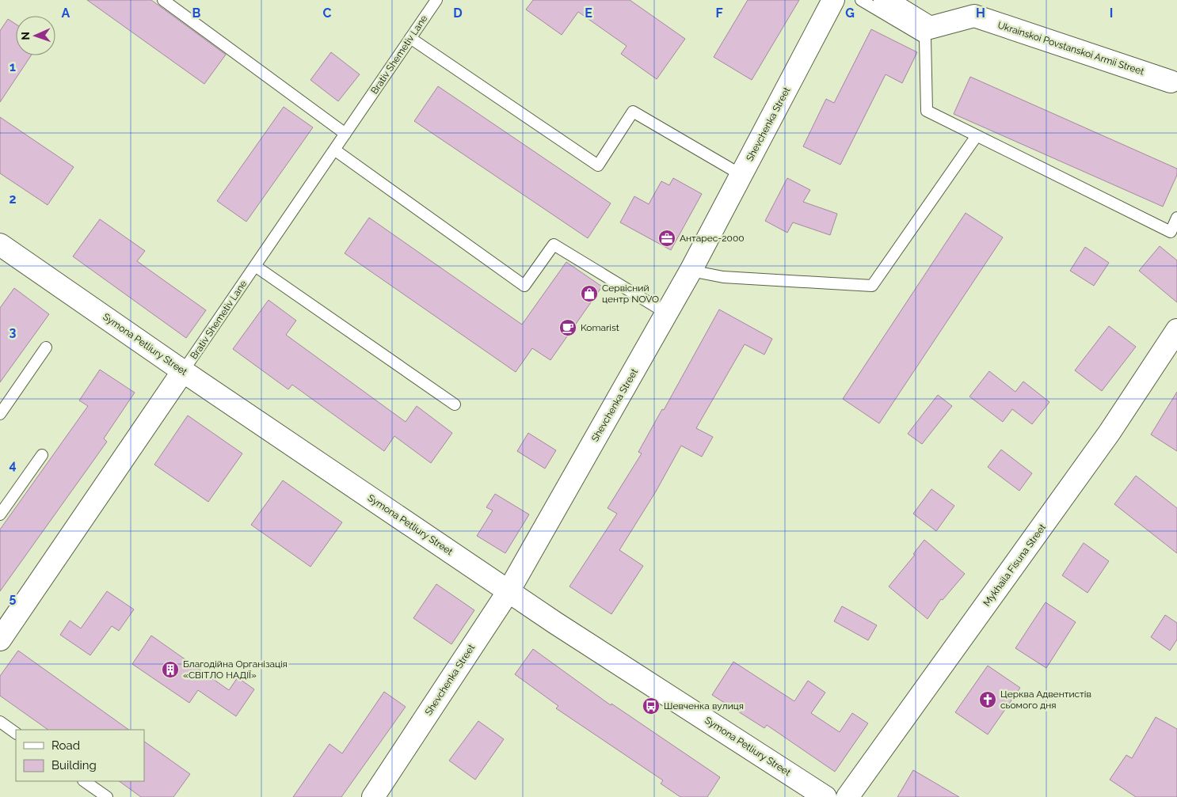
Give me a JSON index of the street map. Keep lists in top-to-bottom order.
{
  "streets": {
    "street": [
      "Ukrainskoi Povstanskoi Armii Street",
      "Brativ Shemetiv Lane",
      "Shevchenka Street",
      "Symona Petliury Street",
      "Mykhaila Fisuna Street"
    ]
  },
  "crossings": [
    ["Brativ Shemetiv Lane", "Symona Petliury Street"],
    ["Shevchenka Street", "Symona Petliury Street"]
  ],
  "places": {
    "office": ["Антарес-2000"],
    "shop": ["Сервісний центр NOVO"],
    "cafe": ["Komarist"],
    "building": ["Благодійна Організація «СВІТЛО НАДІЇ»"],
    "church": ["Церква Адвентистів сьомого дня"],
    "bus stop": ["Шевченка вулиця"]
  },
  "legend": ["Road", "Building"],
  "north": "left",
  "grid": {
    "columns": [
      "A",
      "B",
      "C",
      "D",
      "E",
      "F",
      "G",
      "H",
      "I"
    ],
    "rows": [
      "1",
      "2",
      "3",
      "4",
      "5"
    ]
  }
}
